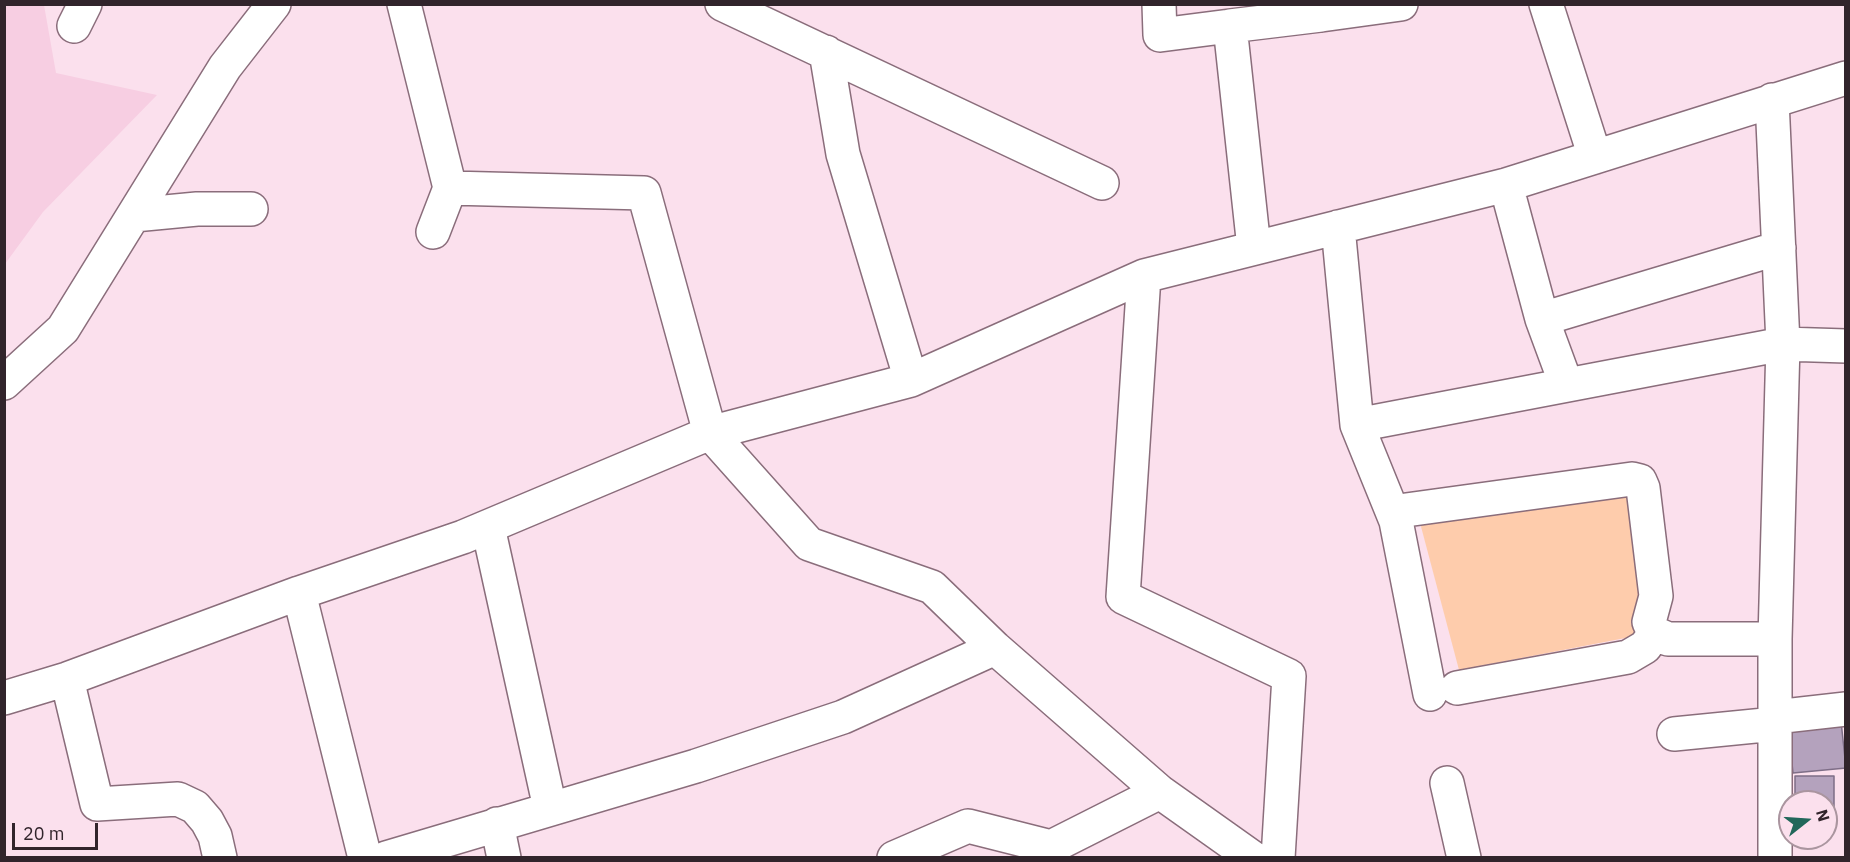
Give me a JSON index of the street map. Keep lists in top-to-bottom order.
{
  "scale_bar": "20 m",
  "north": "right"
}
